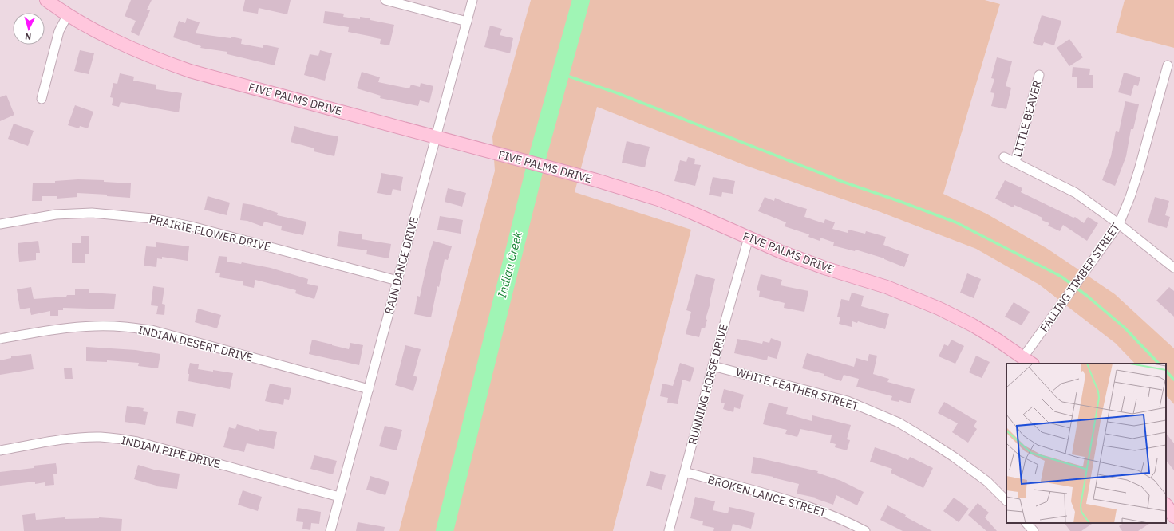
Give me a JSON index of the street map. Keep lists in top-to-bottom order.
{
  "streets": {
    "street": [
      "FIVE PALMS DRIVE",
      "LITTLE BEAVER",
      "PRAIRIE FLOWER DRIVE",
      "RAIN DANCE DRIVE",
      "FALLING TIMBER STREET",
      "INDIAN DESERT DRIVE",
      "RUNNING HORSE DRIVE",
      "WHITE FEATHER STREET",
      "INDIAN PIPE DRIVE",
      "BROKEN LANCE STREET"
    ]
  },
  "crossings": [
    ["FIVE PALMS DRIVE", "RAIN DANCE DRIVE"],
    ["FIVE PALMS DRIVE", "FALLING TIMBER STREET"],
    ["FIVE PALMS DRIVE", "RUNNING HORSE DRIVE"],
    ["PRAIRIE FLOWER DRIVE", "RAIN DANCE DRIVE"],
    ["RAIN DANCE DRIVE", "INDIAN DESERT DRIVE"],
    ["RAIN DANCE DRIVE", "INDIAN PIPE DRIVE"],
    ["RUNNING HORSE DRIVE", "WHITE FEATHER STREET"],
    ["RUNNING HORSE DRIVE", "BROKEN LANCE STREET"]
  ],
  "water": ["Indian Creek"],
  "north": "bottom"
}
